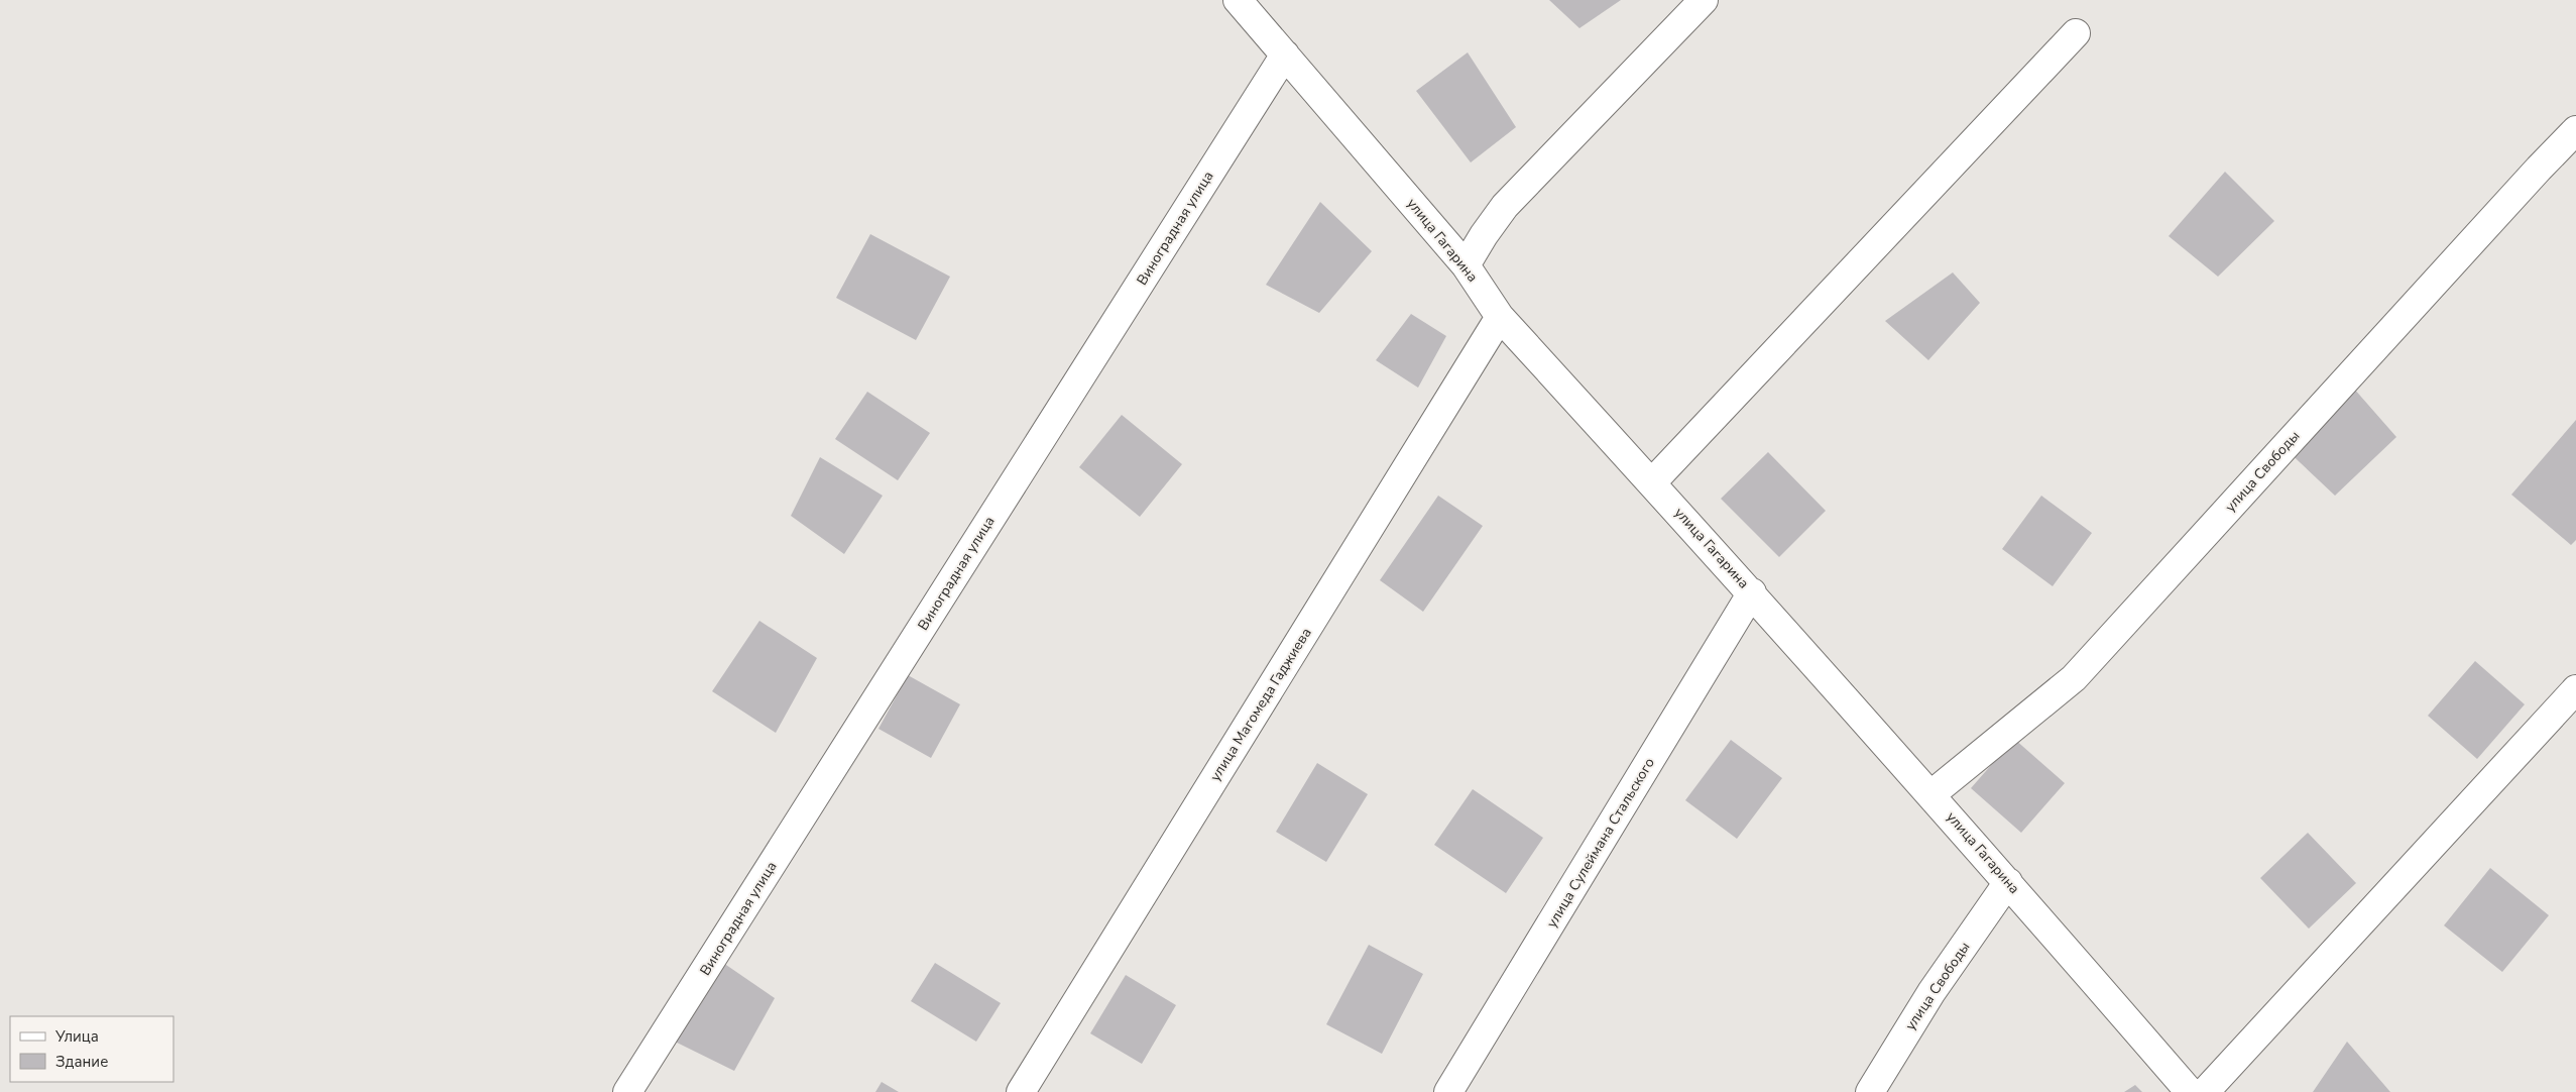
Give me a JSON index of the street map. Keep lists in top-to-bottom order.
{
  "streets": {
    "street": [
      "Виноградная улица",
      "улица Гагарина",
      "улица Свободы",
      "улица Магомеда Гаджиева",
      "улица Сулеймана Стальского"
    ]
  },
  "crossings": [
    ["Виноградная улица", "улица Гагарина"],
    ["улица Гагарина", "улица Свободы"],
    ["улица Гагарина", "улица Магомеда Гаджиева"],
    ["улица Гагарина", "улица Сулеймана Стальского"]
  ],
  "legend": ["Улица", "Здание"]
}
